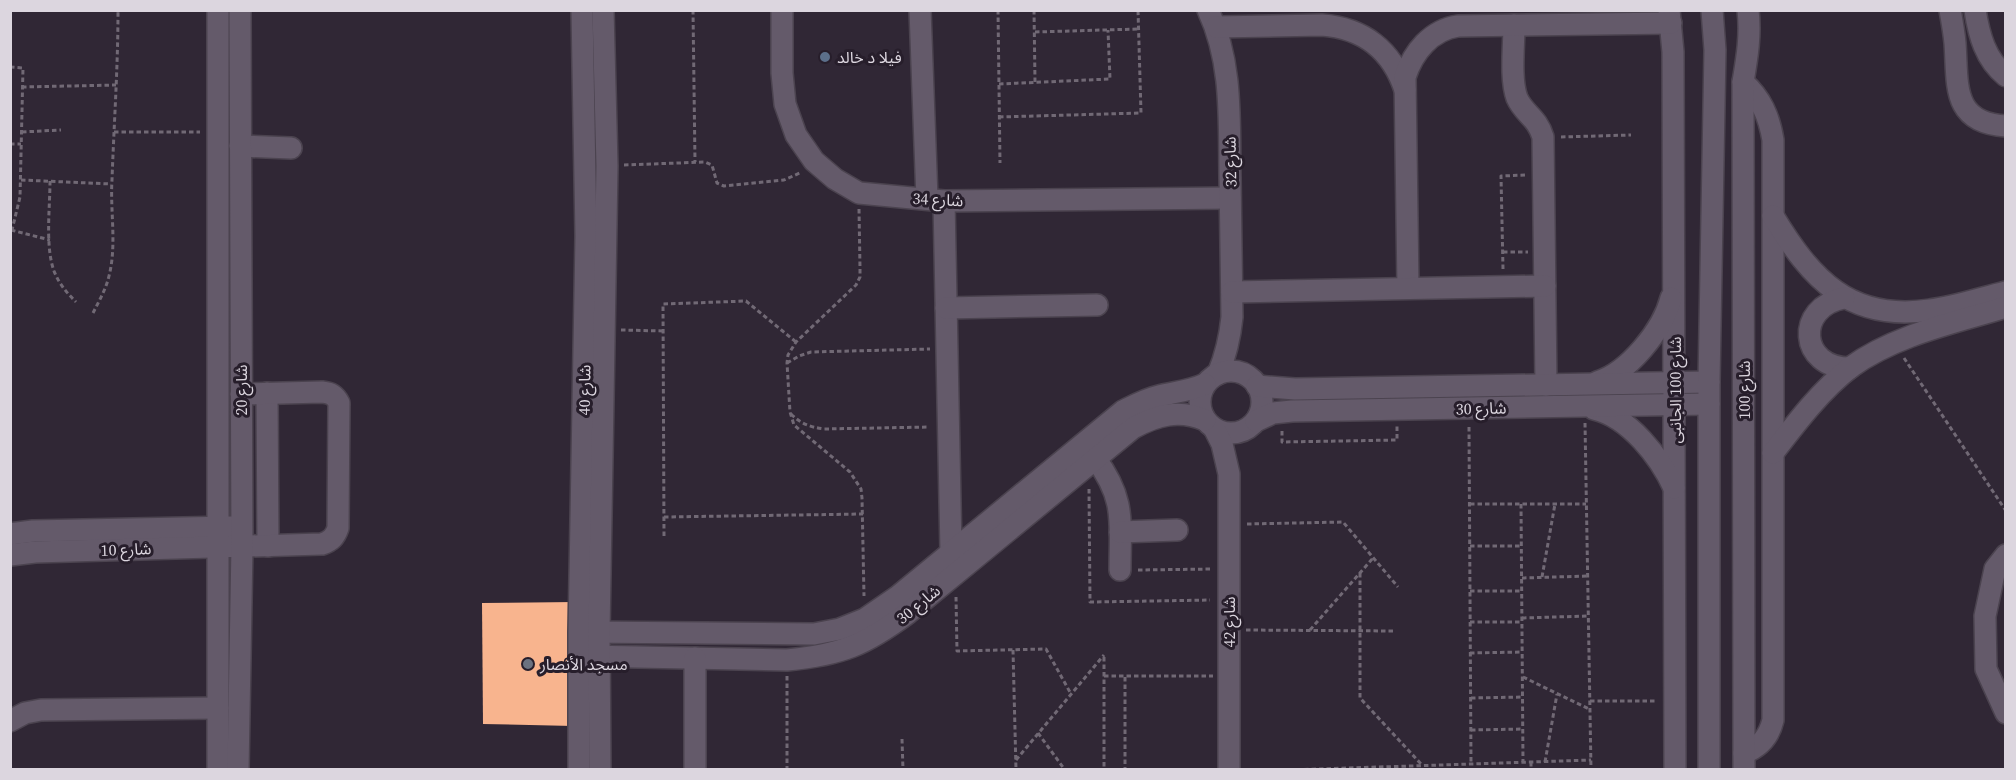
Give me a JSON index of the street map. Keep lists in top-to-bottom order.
{
  "streets": {
    "street": [
      "شارع 32",
      "شارع 34",
      "شارع 20",
      "شارع 40",
      "شارع 100 الجانبى",
      "شارع 100",
      "شارع 30",
      "شارع 10",
      "شارع 42"
    ]
  },
  "crossings": [
    ["شارع 32", "شارع 34"],
    ["شارع 32", "شارع 30"],
    ["شارع 32", "شارع 42"],
    ["شارع 20", "شارع 10"],
    ["شارع 40", "شارع 30"],
    ["شارع 100 الجانبى", "شارع 30"],
    ["شارع 30", "شارع 42"]
  ],
  "places": ["فيلا د خالد", "مسجد الأنصار"]
}
